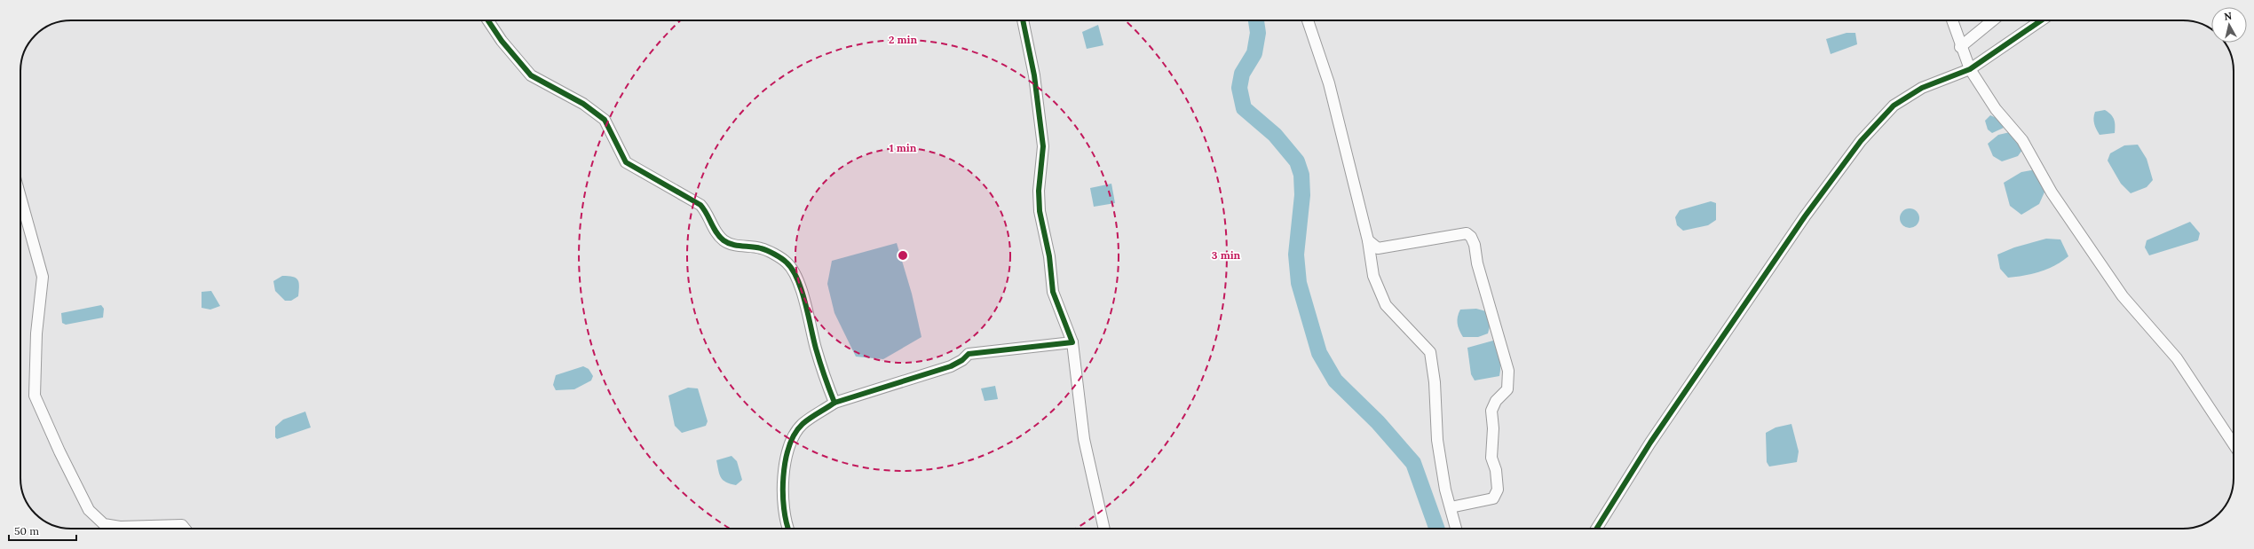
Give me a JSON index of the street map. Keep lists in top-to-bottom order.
{
  "scale_bar": "50 m",
  "north": "top",
  "rings": ["2 min", "1 min", "3 min"]
}
